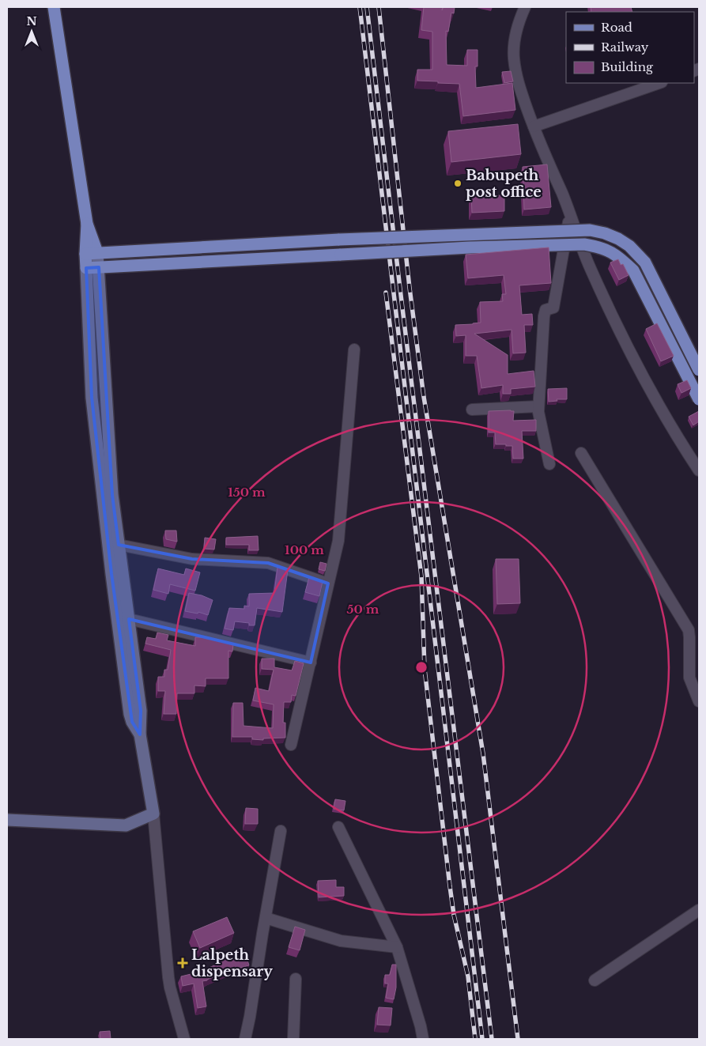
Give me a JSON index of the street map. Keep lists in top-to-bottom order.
{
  "places": {
    "other": ["Babupeth post office"],
    "health": ["Lalpeth dispensary"]
  },
  "legend": ["Road", "Railway", "Building"],
  "north": "top",
  "rings": ["150 m", "100 m", "50 m"]
}
